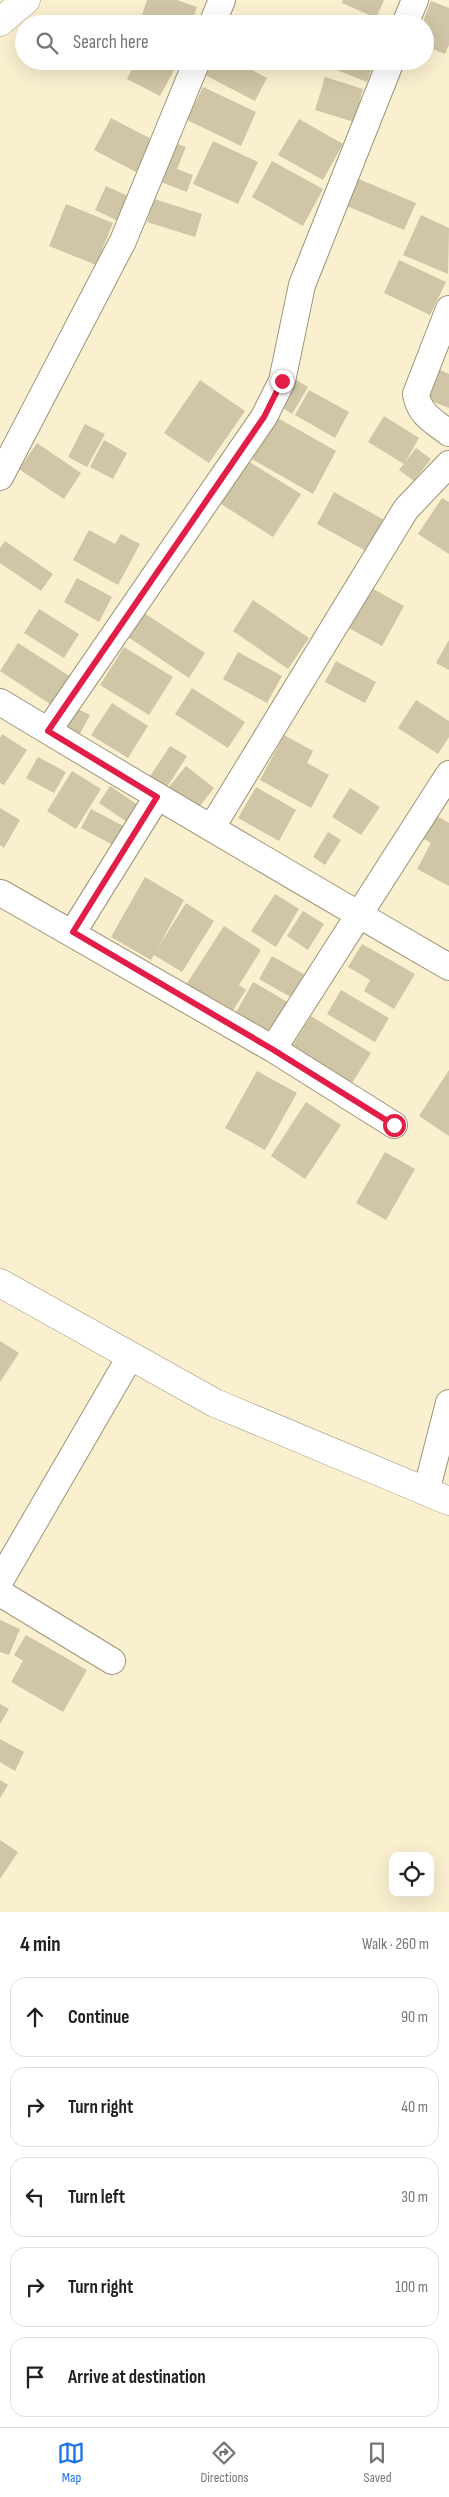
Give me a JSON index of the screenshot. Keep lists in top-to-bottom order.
{
  "page": {
    "search": "Search here",
    "heading": ["4 min", "Walk · 260 m"],
    "list": [
      ["Continue", "90 m"],
      ["Turn right", "40 m"],
      ["Turn left", "30 m"],
      ["Turn right", "100 m"],
      "Arrive at destination"
    ],
    "nav": ["Map", "Directions", "Saved"]
  }
}
